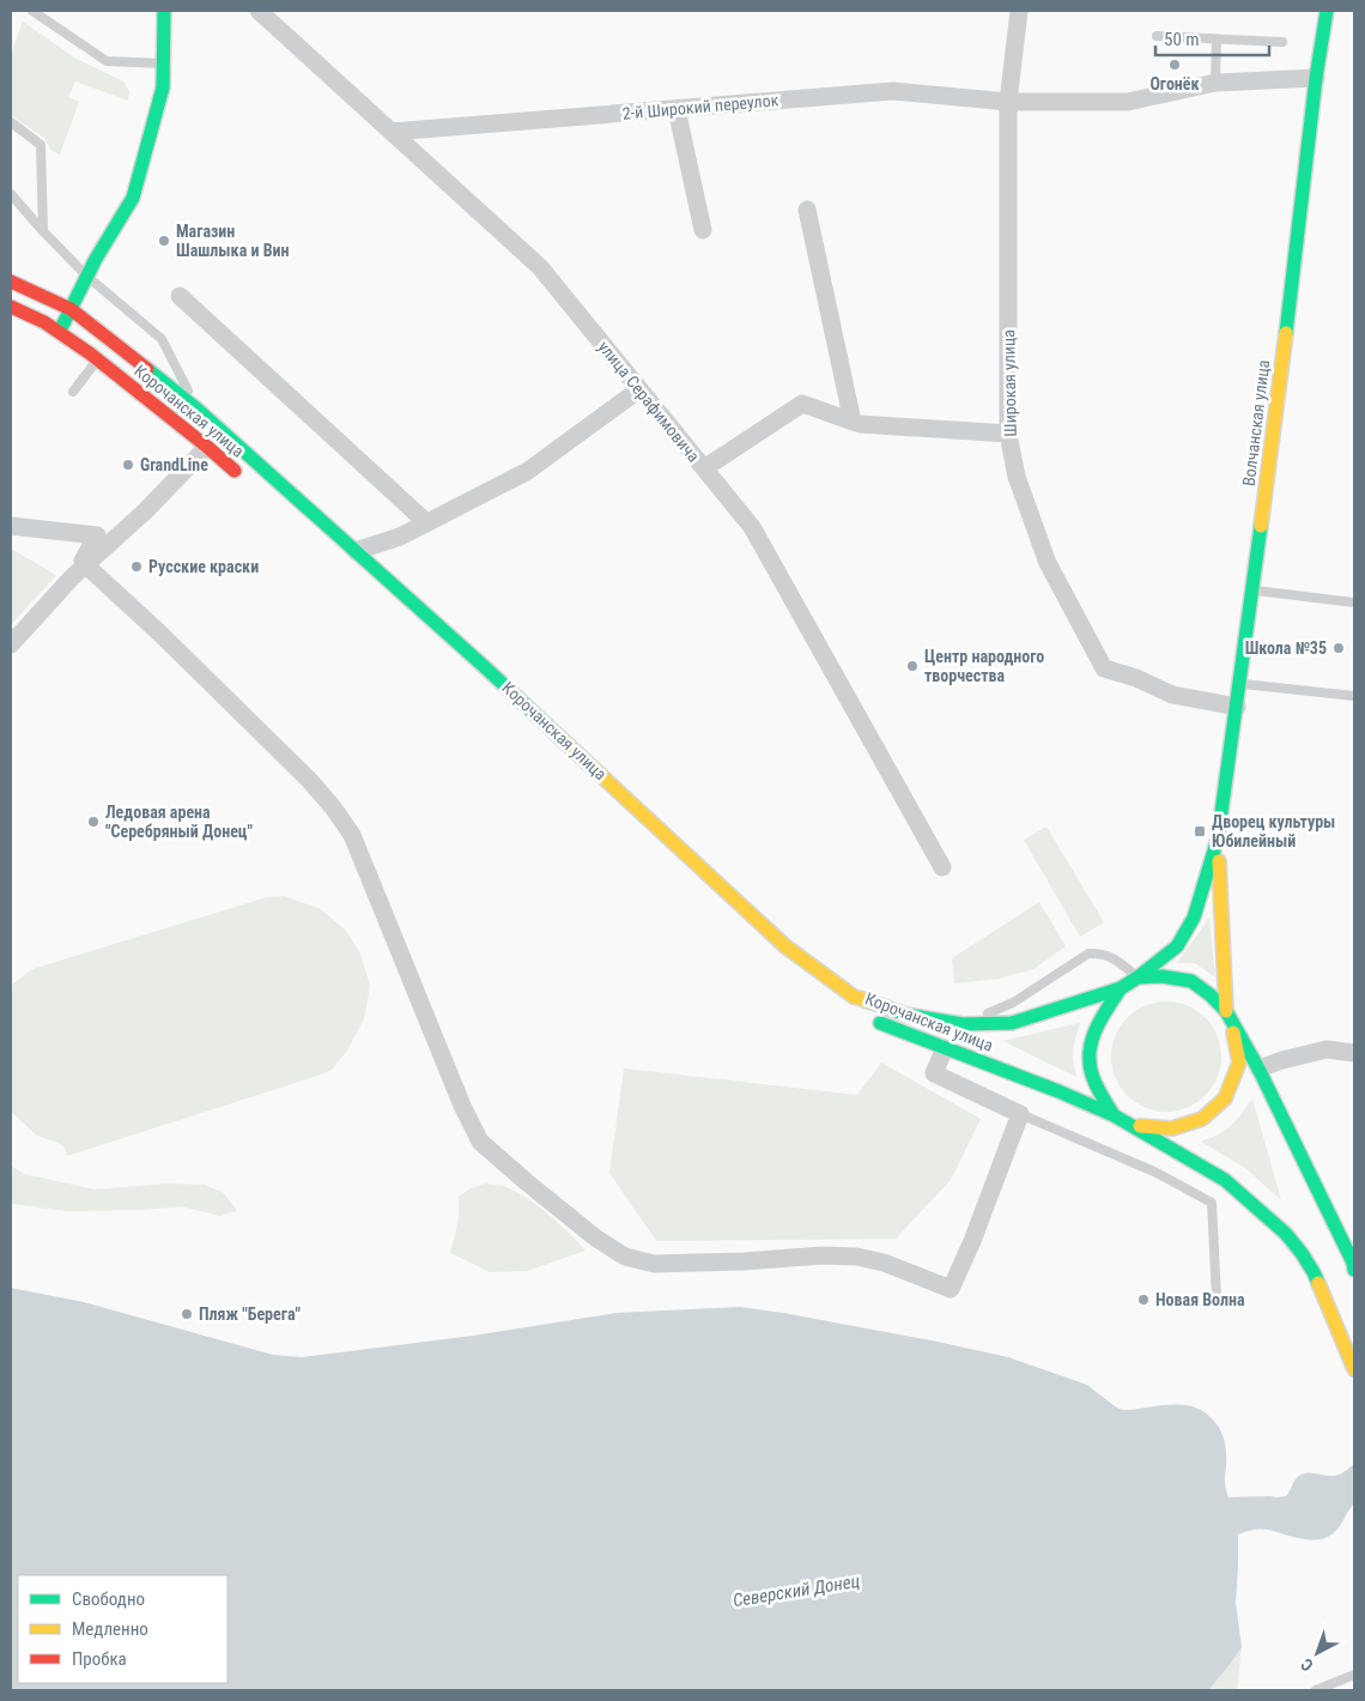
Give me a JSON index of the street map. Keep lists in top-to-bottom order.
{
  "streets": {
    "main road": ["Корочанская улица", "Волчанская улица"],
    "street": ["2-й Широкий переулок", "Широкая улица", "улица Серафимовича"]
  },
  "crossings": [
    ["2-й Широкий переулок", "Широкая улица"],
    ["2-й Широкий переулок", "улица Серафимовича"],
    ["2-й Широкий переулок", "Волчанская улица"],
    ["Широкая улица", "Волчанская улица"]
  ],
  "water": ["Северский Донец"],
  "places": {
    "other": [
      "Огонёк",
      "Магазин Шашлыка и Вин",
      "GrandLine",
      "Русские краски",
      "Школа №35",
      "Центр народного творчества",
      "Ледовая арена \"Серебряный Донец\"",
      "Новая Волна",
      "Пляж \"Берега\""
    ],
    "transit": ["Дворец культуры Юбилейный"]
  },
  "legend": ["Свободно", "Медленно", "Пробка"],
  "scale_bar": "50 m",
  "north": "bottom left"
}
